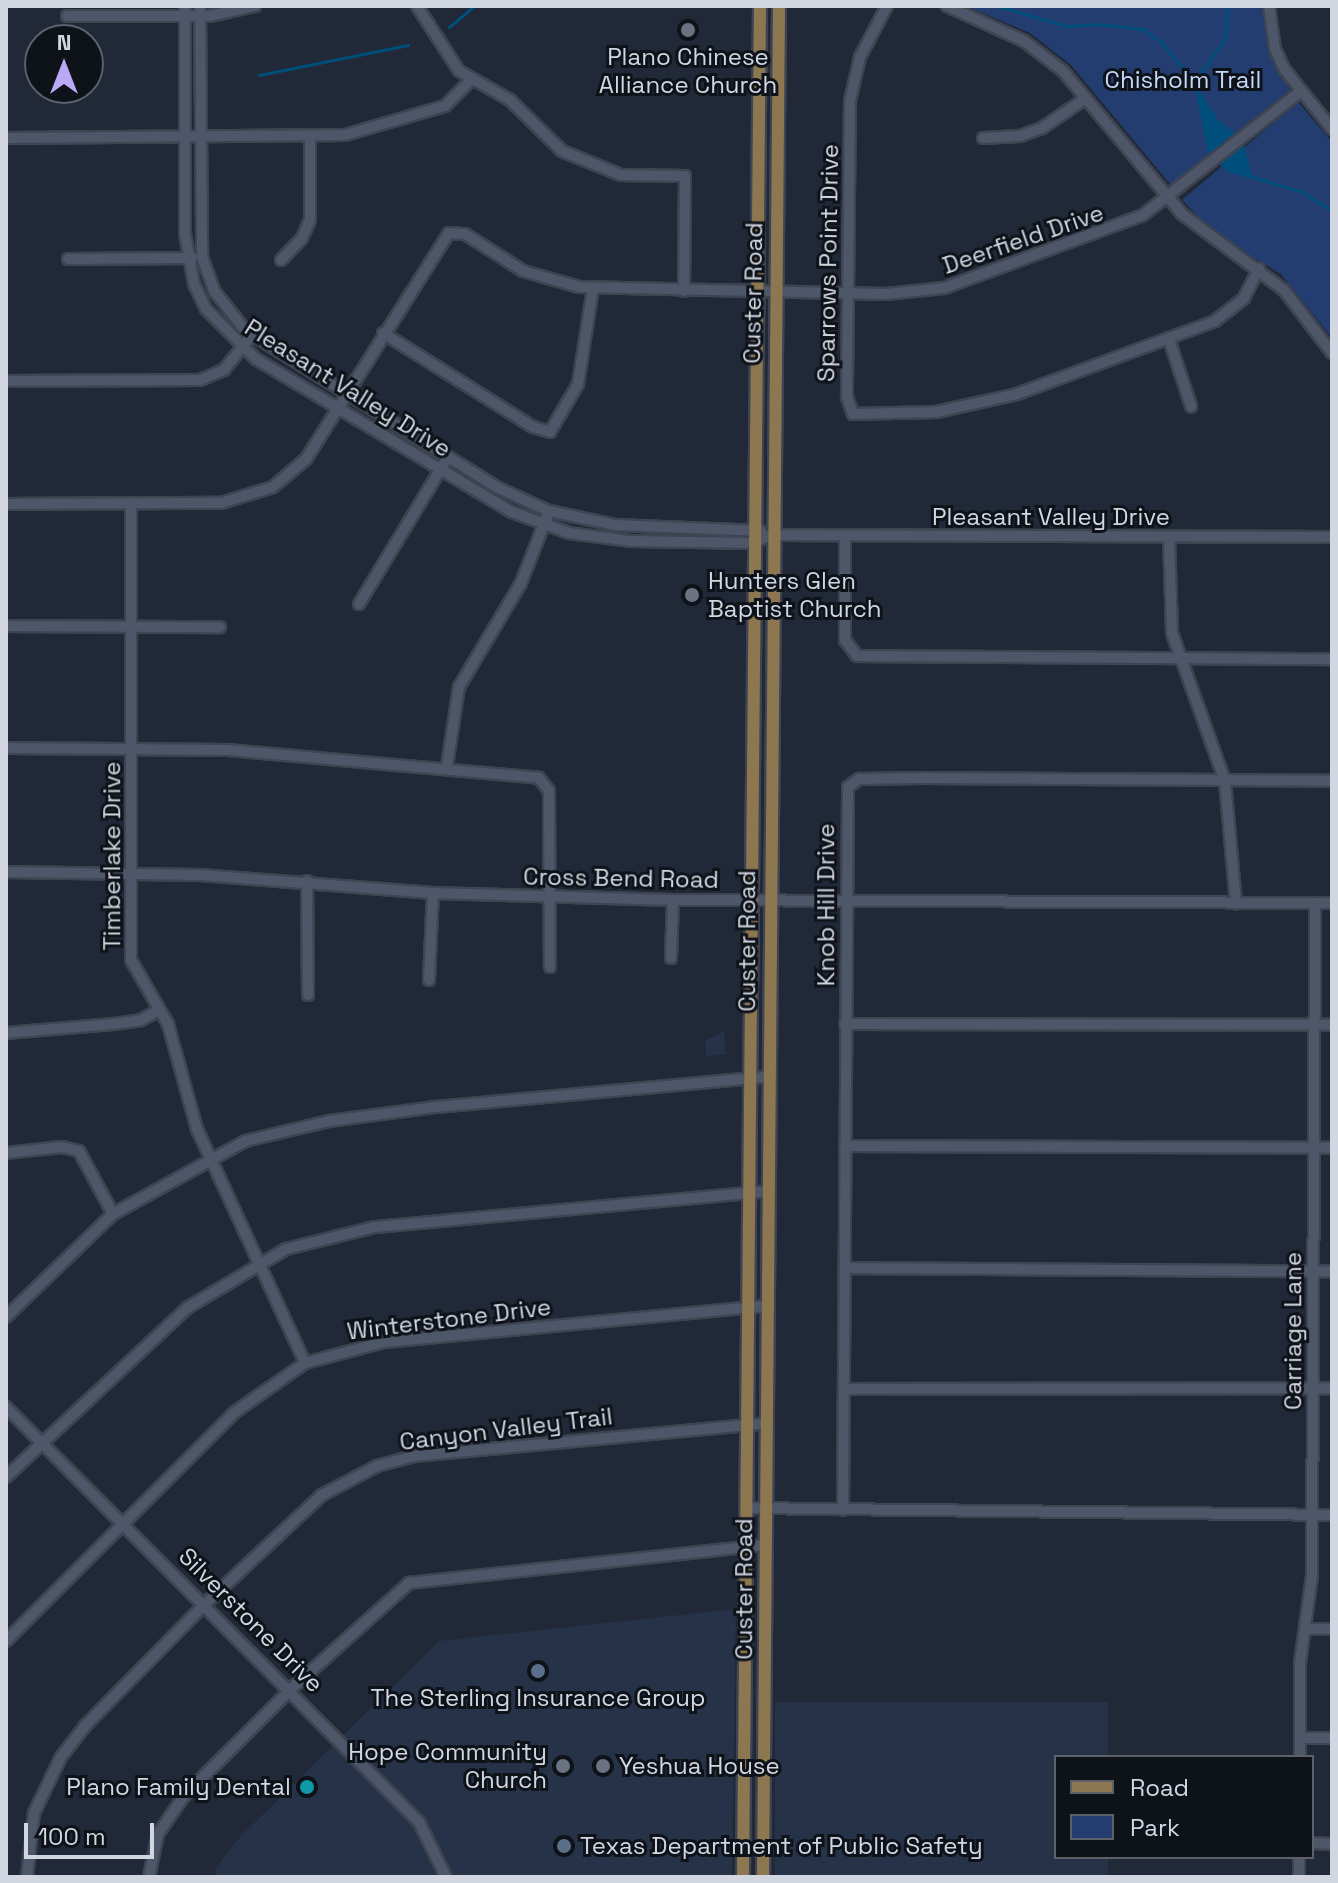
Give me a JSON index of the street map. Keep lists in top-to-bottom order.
{
  "streets": {
    "main road": ["Custer Road"],
    "street": [
      "Deerfield Drive",
      "Sparrows Point Drive",
      "Pleasant Valley Drive",
      "Timberlake Drive",
      "Cross Bend Road",
      "Knob Hill Drive",
      "Winterstone Drive",
      "Carriage Lane",
      "Canyon Valley Trail",
      "Silverstone Drive"
    ]
  },
  "crossings": [
    ["Deerfield Drive", "Sparrows Point Drive"],
    ["Deerfield Drive", "Custer Road"],
    ["Custer Road", "Pleasant Valley Drive"],
    ["Custer Road", "Cross Bend Road"],
    ["Custer Road", "Winterstone Drive"],
    ["Custer Road", "Canyon Valley Trail"],
    ["Timberlake Drive", "Cross Bend Road"],
    ["Timberlake Drive", "Winterstone Drive"],
    ["Cross Bend Road", "Knob Hill Drive"],
    ["Cross Bend Road", "Carriage Lane"],
    ["Winterstone Drive", "Silverstone Drive"],
    ["Canyon Valley Trail", "Silverstone Drive"]
  ],
  "parks": ["Chisholm Trail"],
  "places": [
    "Plano Chinese Alliance Church",
    "Hunters Glen Baptist Church",
    "The Sterling Insurance Group",
    "Hope Community Church",
    "Yeshua House",
    "Plano Family Dental",
    "Texas Department of Public Safety"
  ],
  "legend": ["Road", "Park"],
  "scale_bar": "100 m",
  "north": "top"
}
